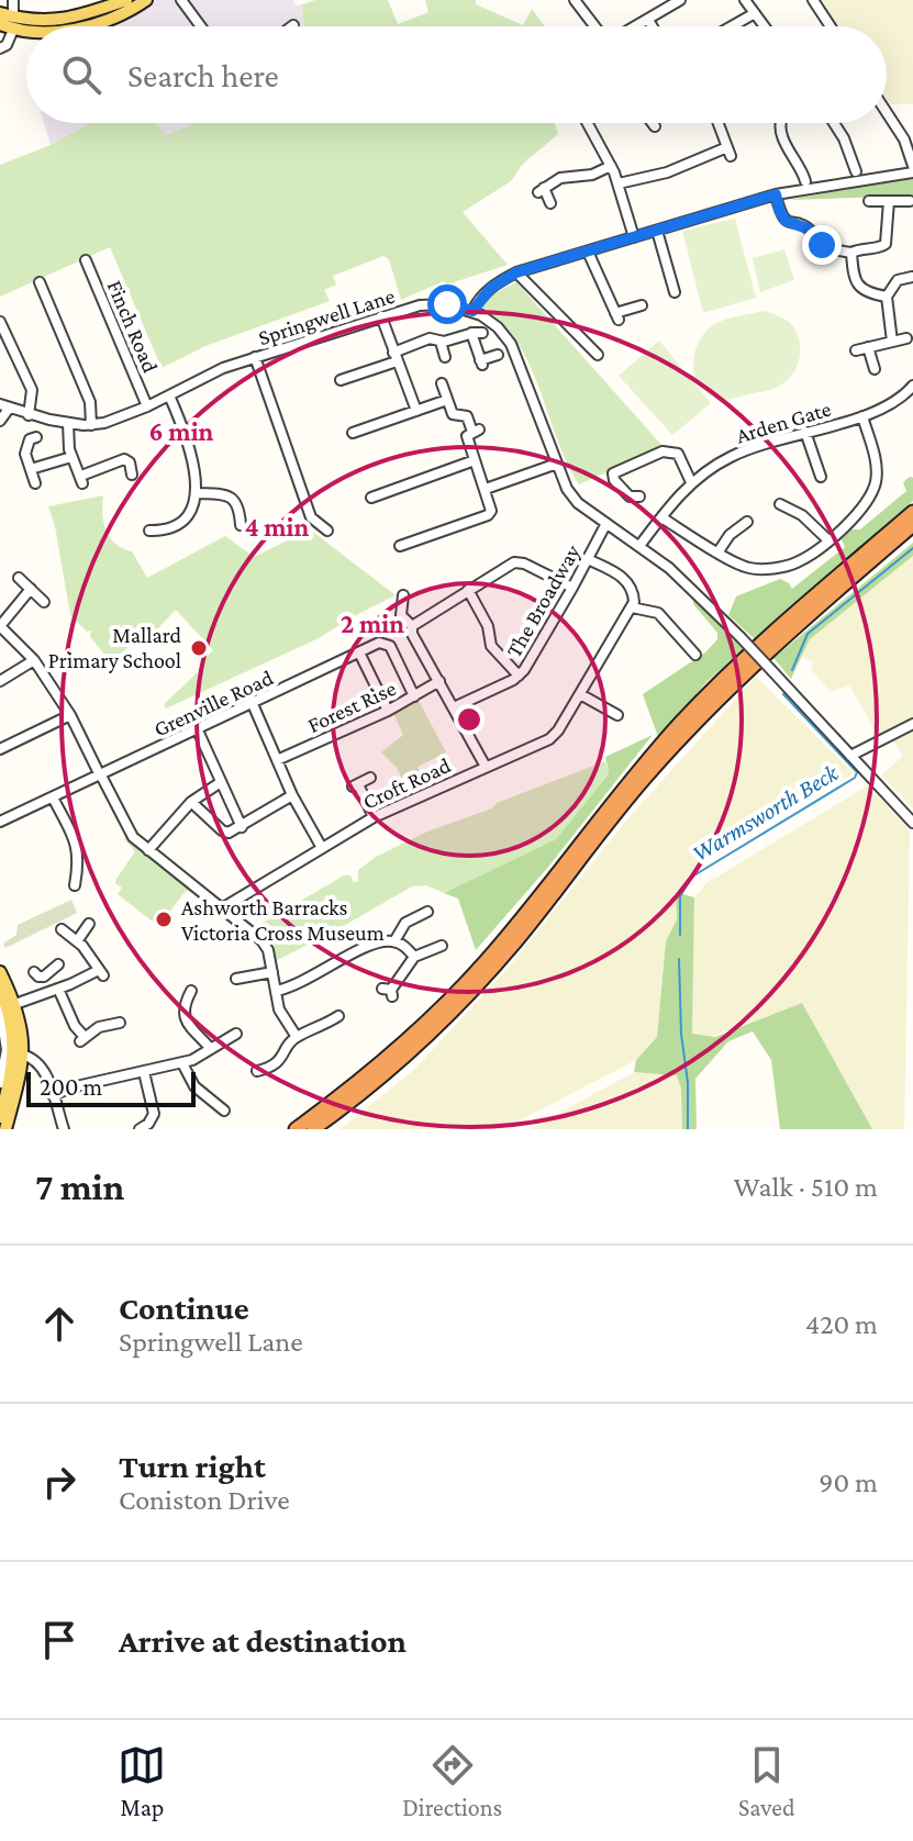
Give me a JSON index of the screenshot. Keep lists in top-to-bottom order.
{
  "streets": {
    "street": [
      "Springwell Lane",
      "Finch Road",
      "Arden Gate",
      "The Broadway",
      "Grenville Road",
      "Forest Rise",
      "Croft Road"
    ]
  },
  "crossings": [
    ["Springwell Lane", "Finch Road"]
  ],
  "water": ["Warmsworth Beck"],
  "places": ["Mallard Primary School", "Ashworth Barracks Victoria Cross Museum"],
  "scale_bar": "200 m",
  "page": {
    "search": "Search here",
    "scale": "200 m",
    "heading": ["7 min", "Walk · 510 m"],
    "list": [
      ["Continue", "Springwell Lane", "420 m"],
      ["Turn right", "Coniston Drive", "90 m"],
      "Arrive at destination"
    ],
    "nav": ["Map", "Directions", "Saved"]
  },
  "rings": ["6 min", "4 min", "2 min"]
}
